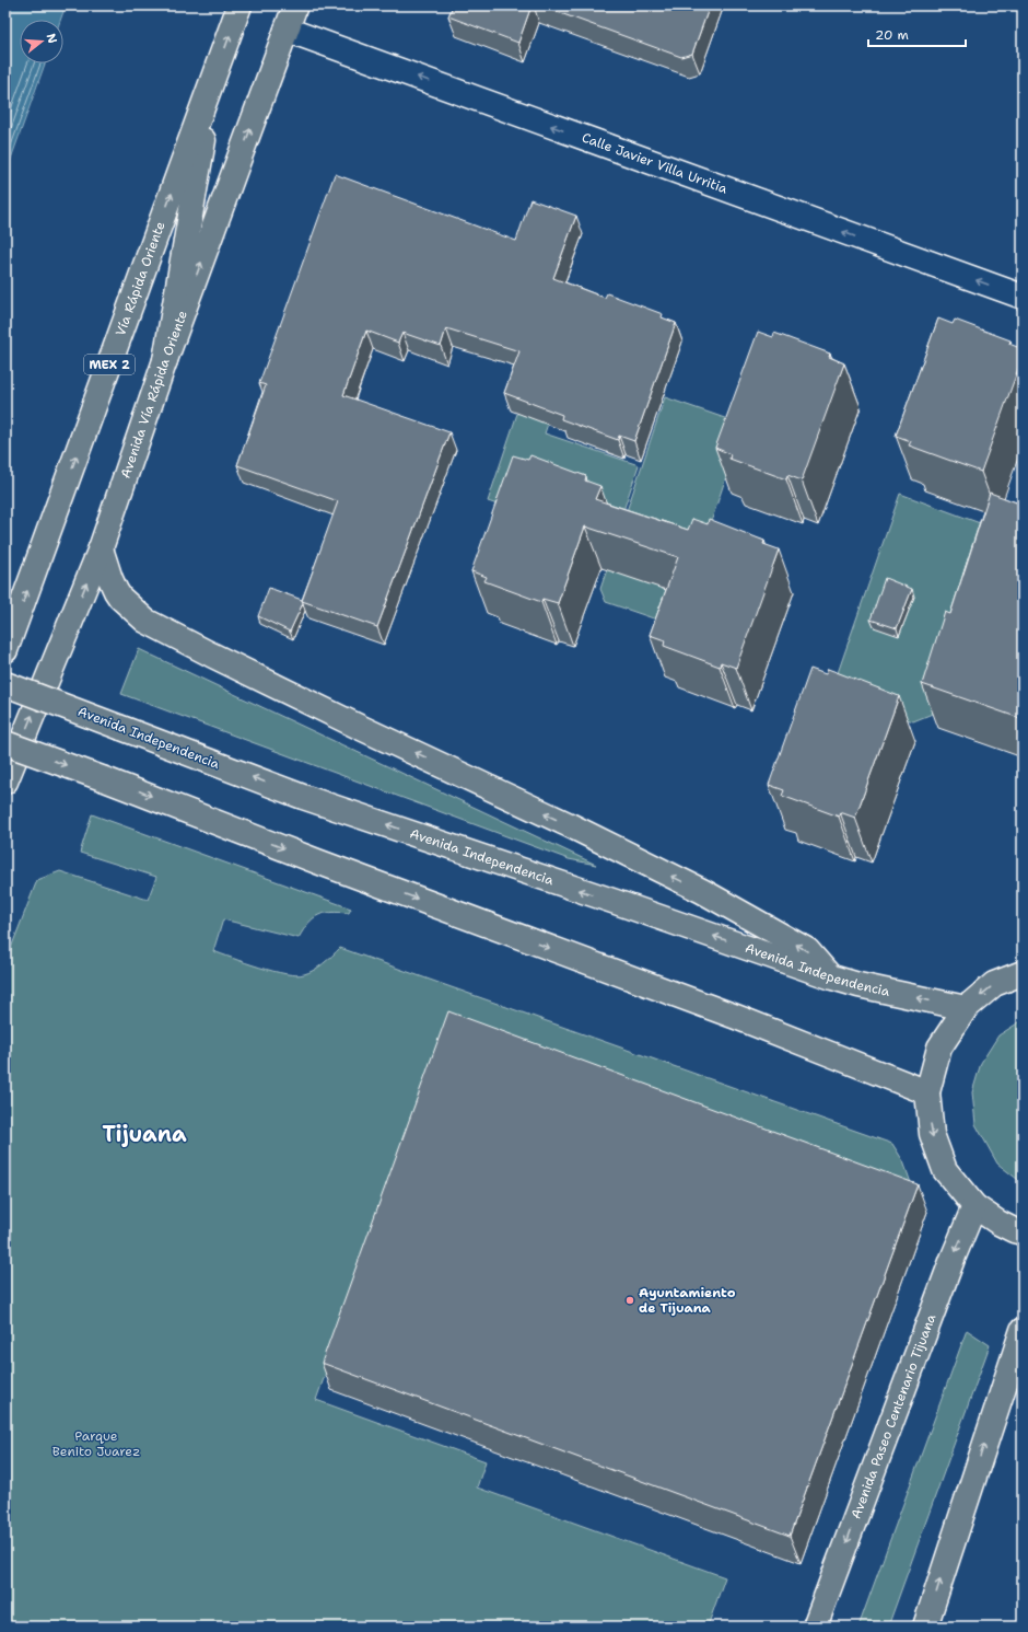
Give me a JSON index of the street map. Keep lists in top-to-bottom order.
{
  "streets": {
    "main road": [
      "Vía Rápida Oriente",
      "MEX 2",
      "Avenida Vía Rápida Oriente",
      "Avenida Independencia",
      "Avenida Paseo Centenario Tijuana"
    ],
    "street": ["Calle Javier Villa Urritia"]
  },
  "crossings": [
    ["Calle Javier Villa Urritia", "Avenida Vía Rápida Oriente"]
  ],
  "one_way": ["Calle Javier Villa Urritia"],
  "districts": ["Tijuana"],
  "parks": ["Parque Benito Juarez"],
  "places": ["Ayuntamiento de Tijuana"],
  "scale_bar": "20 m",
  "north": "right"
}
